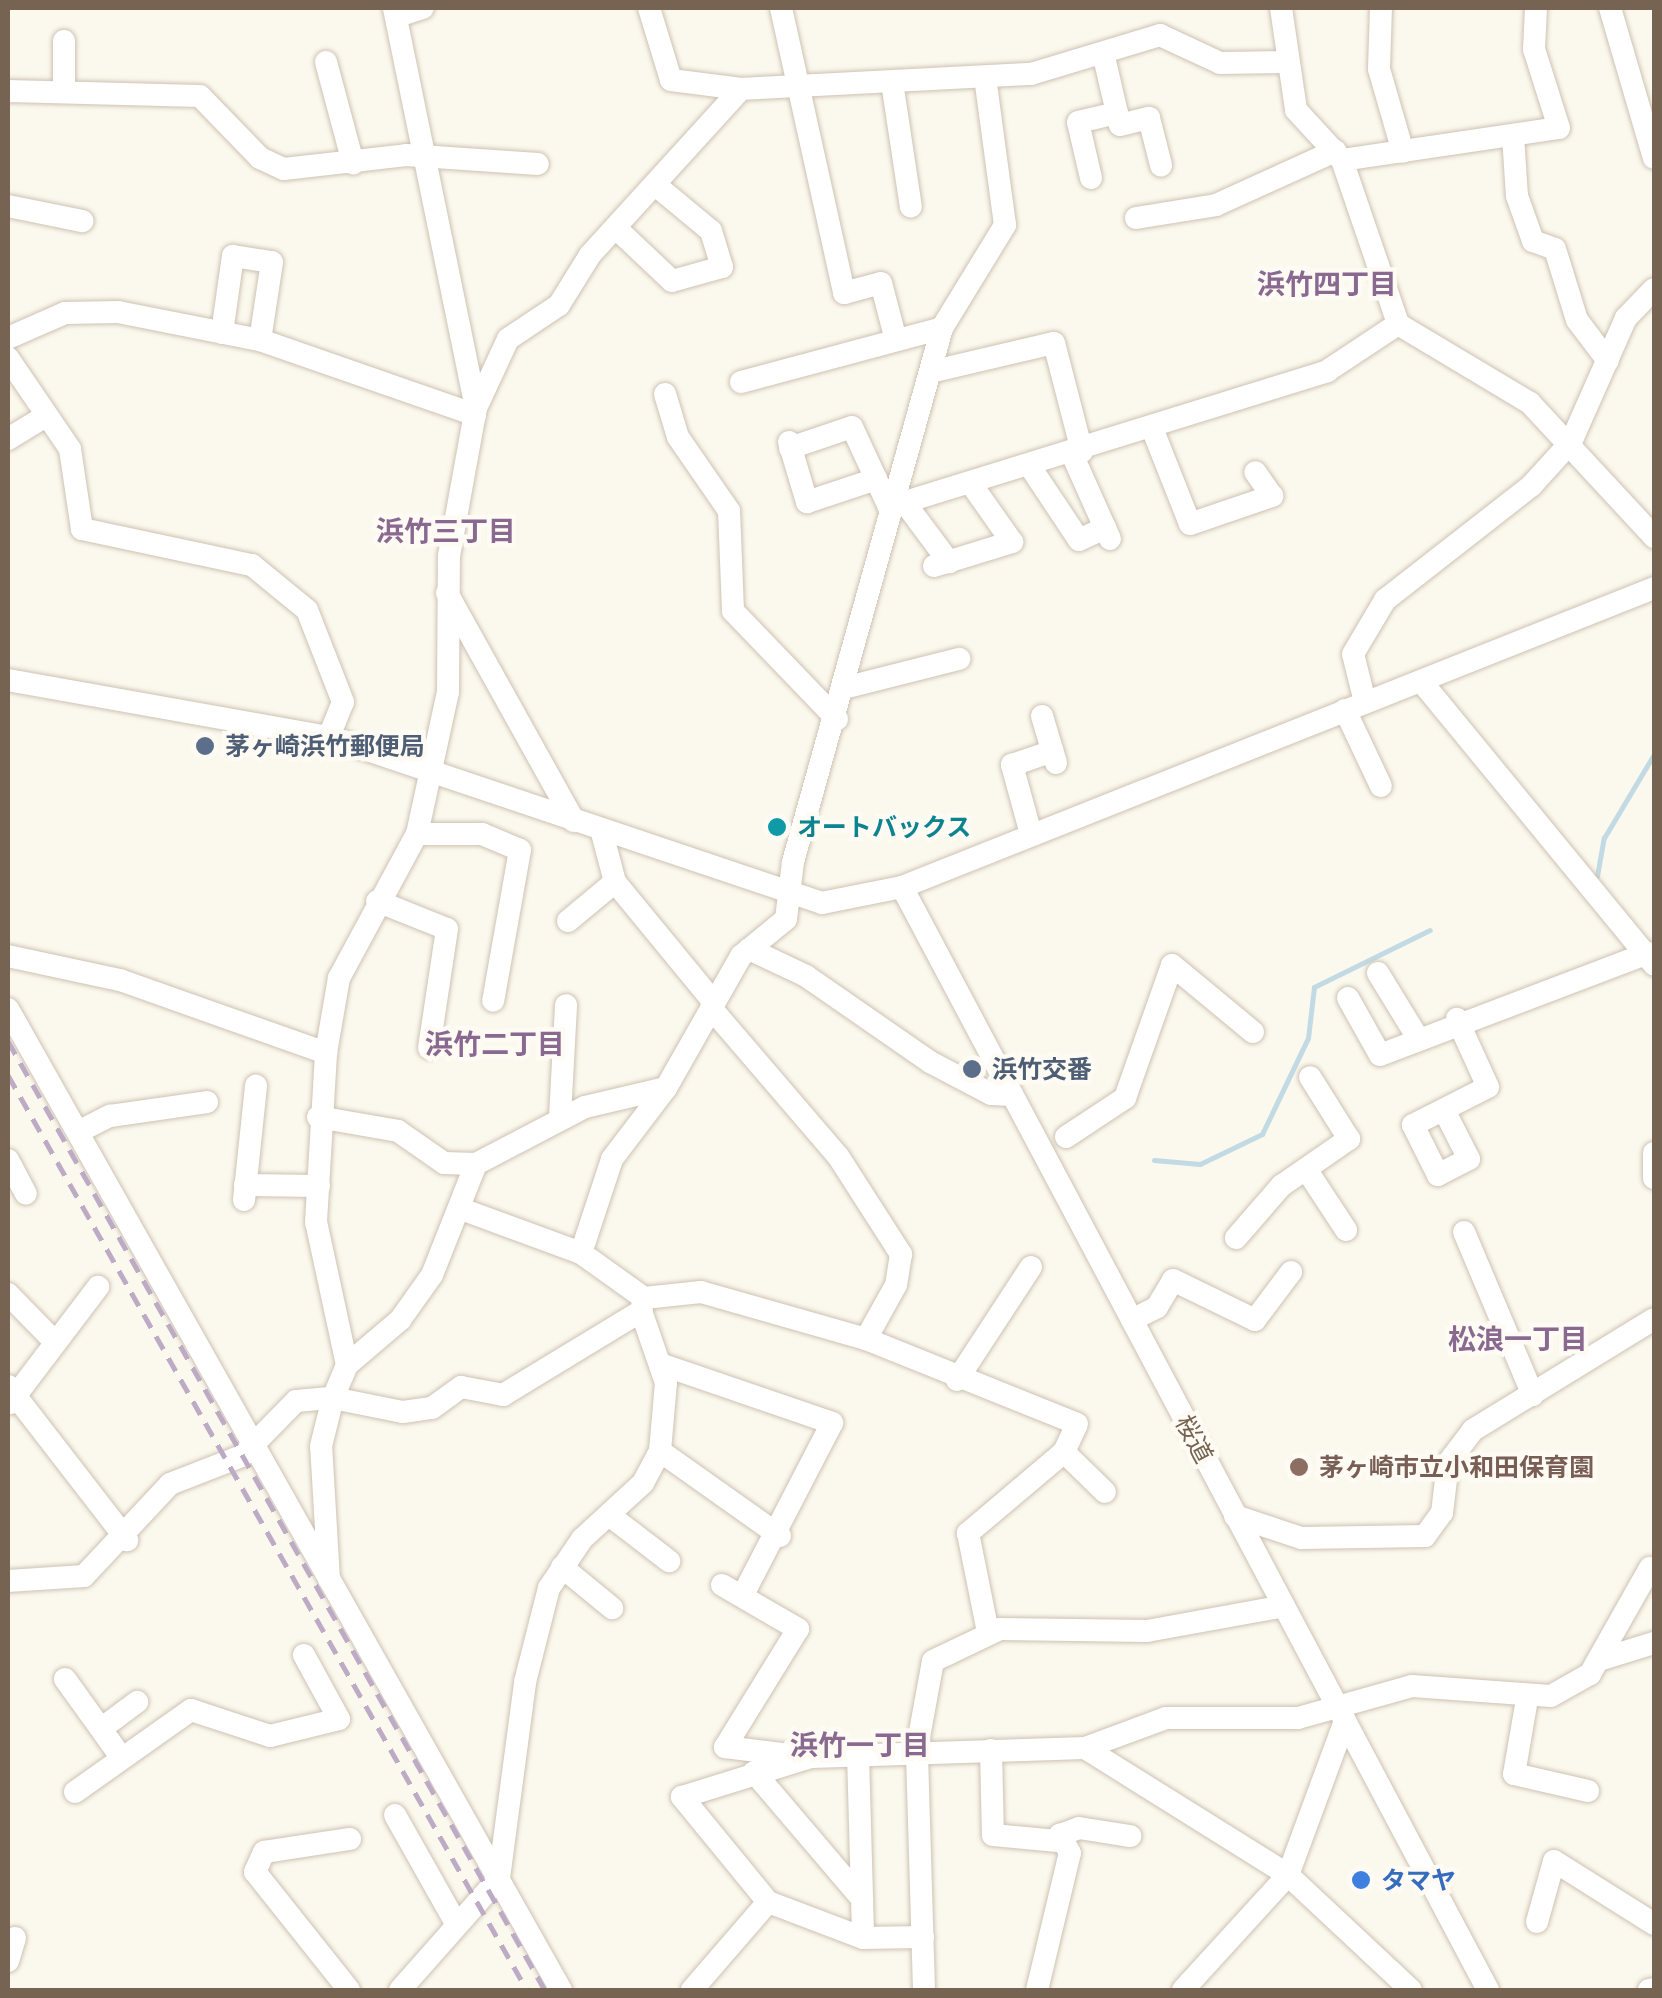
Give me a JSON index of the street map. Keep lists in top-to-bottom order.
{
  "streets": {
    "street": ["桜道"]
  },
  "districts": [
    "浜竹四丁目",
    "浜竹三丁目",
    "浜竹二丁目",
    "松浪一丁目",
    "浜竹一丁目"
  ],
  "places": [
    "茅ヶ崎浜竹郵便局",
    "オートバックス",
    "浜竹交番",
    "茅ヶ崎市立小和田保育園",
    "タマヤ"
  ]
}
